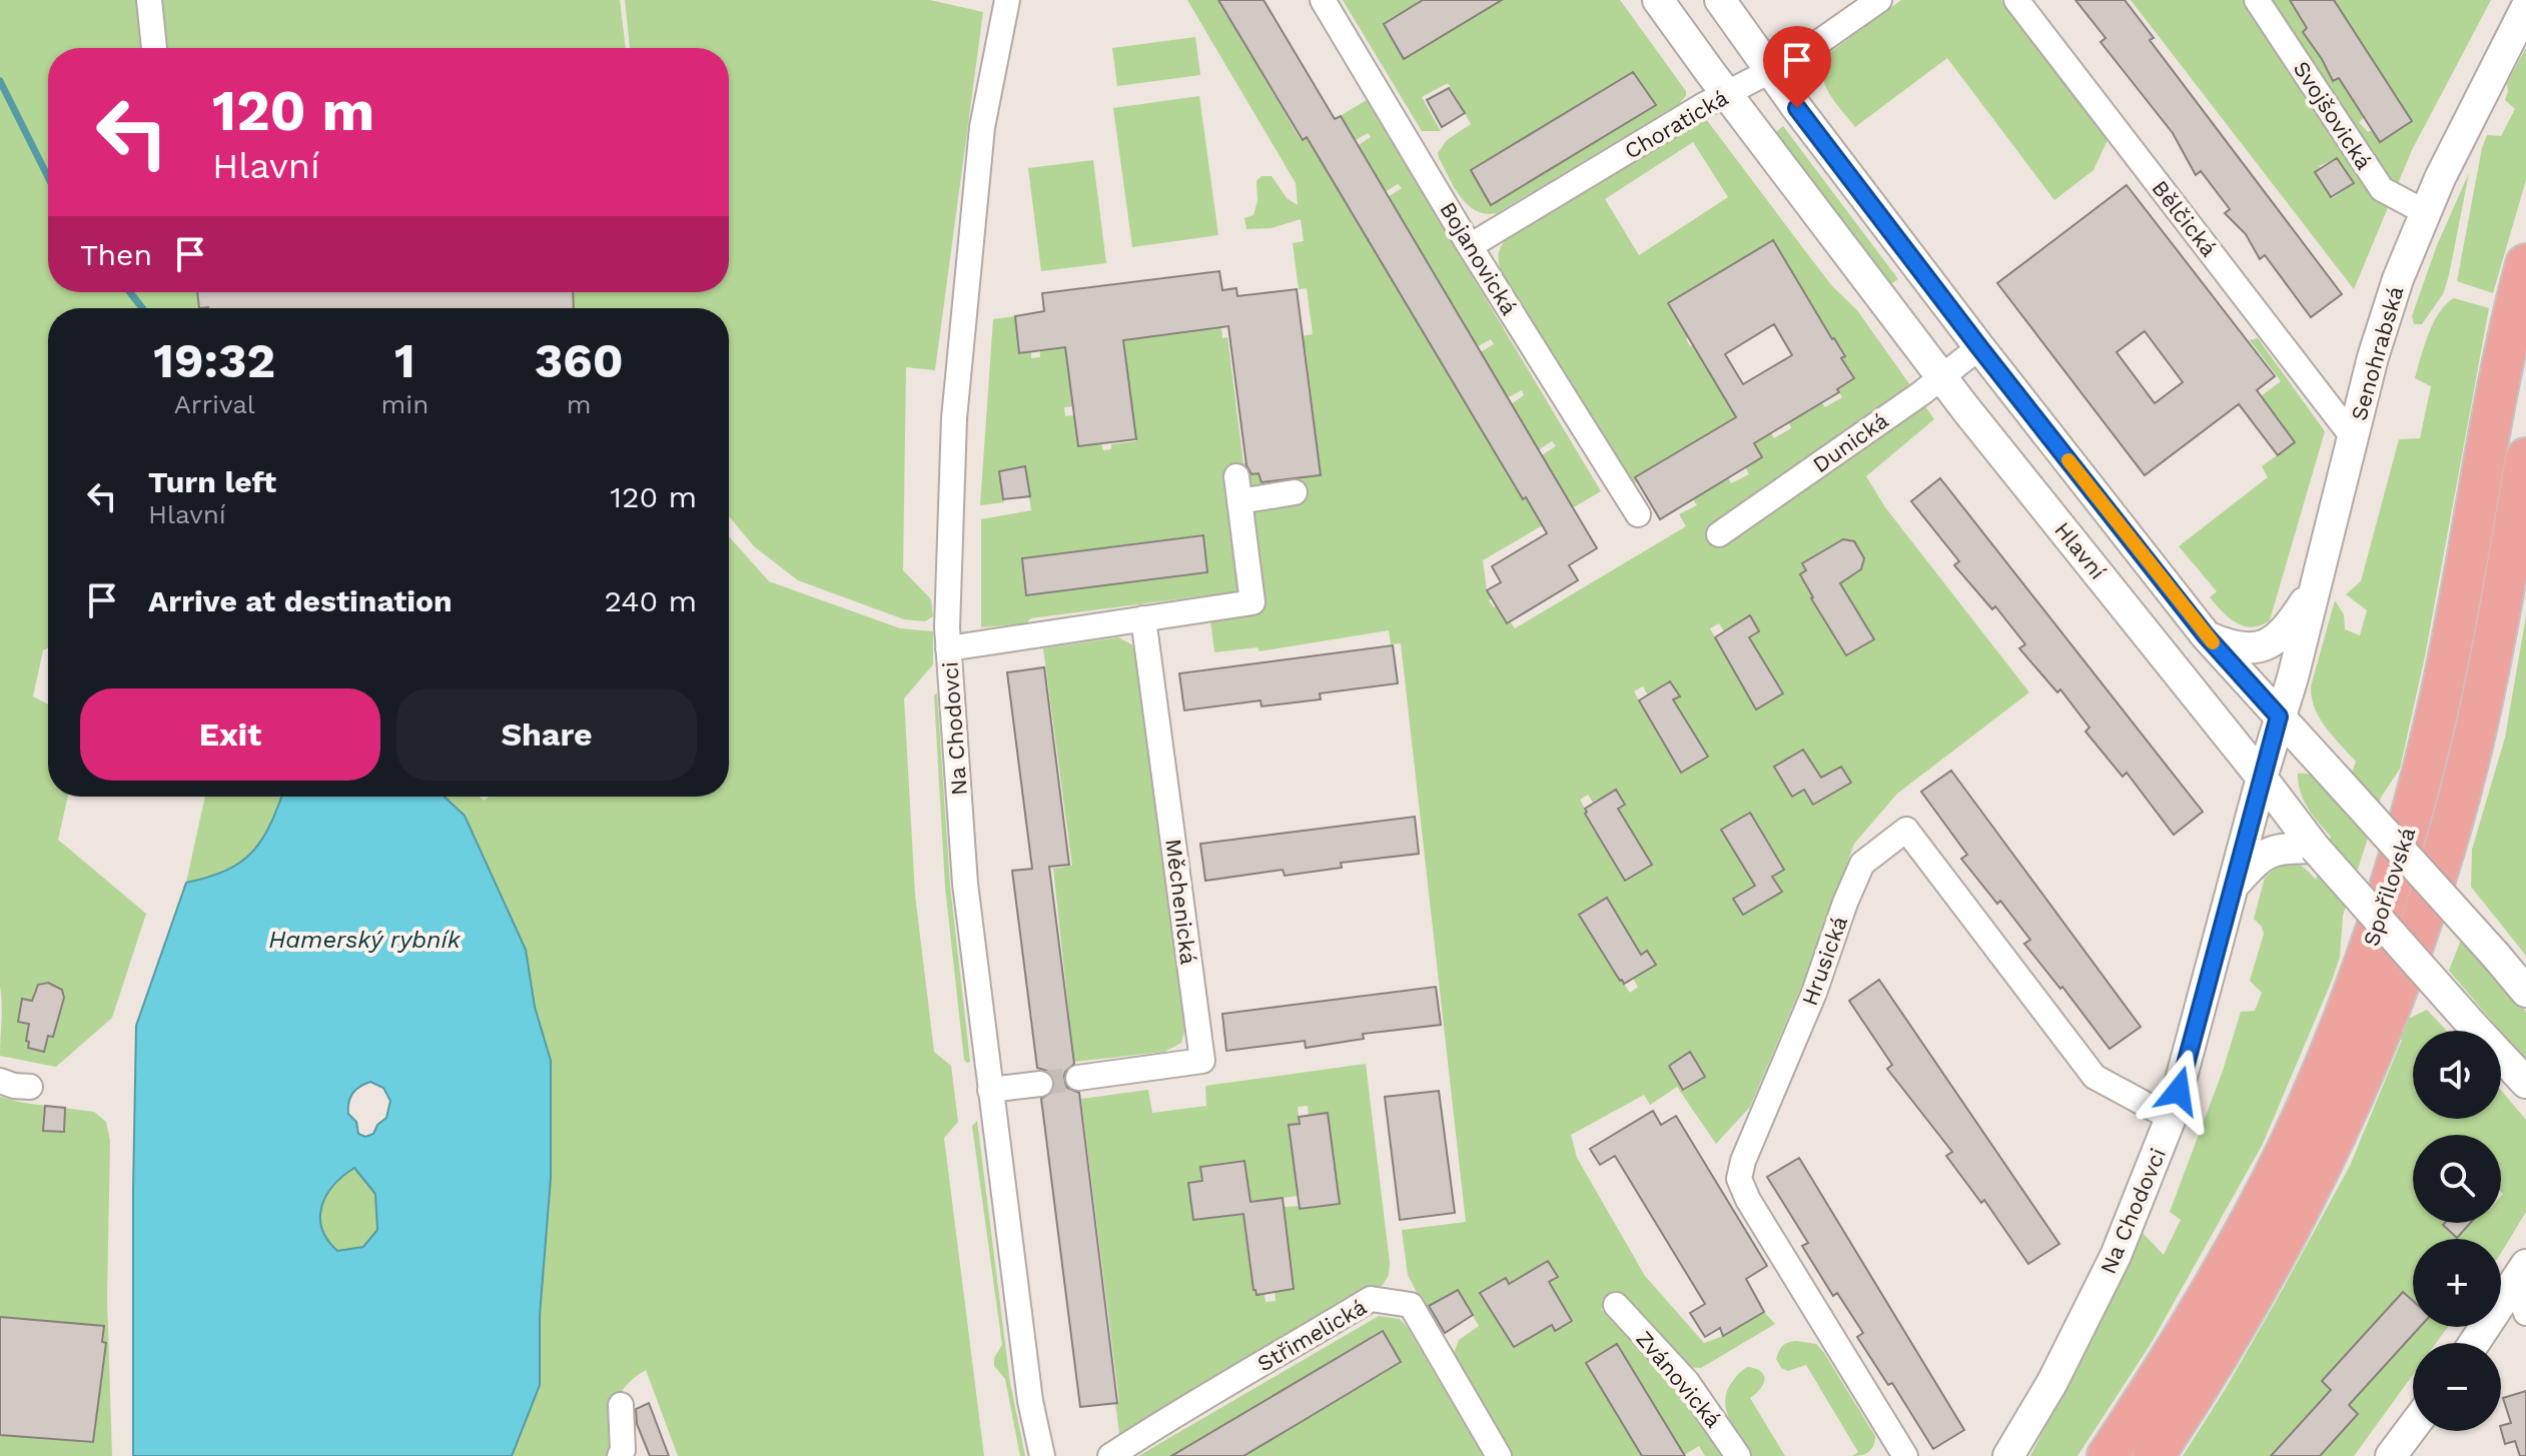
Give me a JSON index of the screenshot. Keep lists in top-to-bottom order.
{
  "streets": {
    "highway": ["Spořilovská"],
    "street": [
      "Svojšovická",
      "Choratická",
      "Bělčická",
      "Bojanovická",
      "Senohrabská",
      "Dunická",
      "Hlavní",
      "Na Chodovci",
      "Měchenická",
      "Hrusická",
      "Střimelická",
      "Zvánovická"
    ]
  },
  "crossings": [
    ["Svojšovická", "Senohrabská"],
    ["Choratická", "Bojanovická"],
    ["Choratická", "Hlavní"],
    ["Bělčická", "Senohrabská"],
    ["Senohrabská", "Hlavní"],
    ["Senohrabská", "Na Chodovci"],
    ["Dunická", "Hlavní"],
    ["Hlavní", "Na Chodovci"],
    ["Na Chodovci", "Hrusická"]
  ],
  "water": ["Hamerský rybník"],
  "page": {
    "turn": ["120 m", "Hlavní"],
    "then": "Then",
    "eta": [
      "19:32",
      "Arrival",
      "1",
      "min",
      "360",
      "m"
    ],
    "list": [
      {
        "name": "Turn left",
        "note": "Hlavní",
        "value": "120 m"
      },
      {
        "name": "Arrive at destination",
        "value": "240 m"
      }
    ],
    "buttons": ["Exit", "Share"],
    "map_buttons": ["+", "−"]
  }
}
